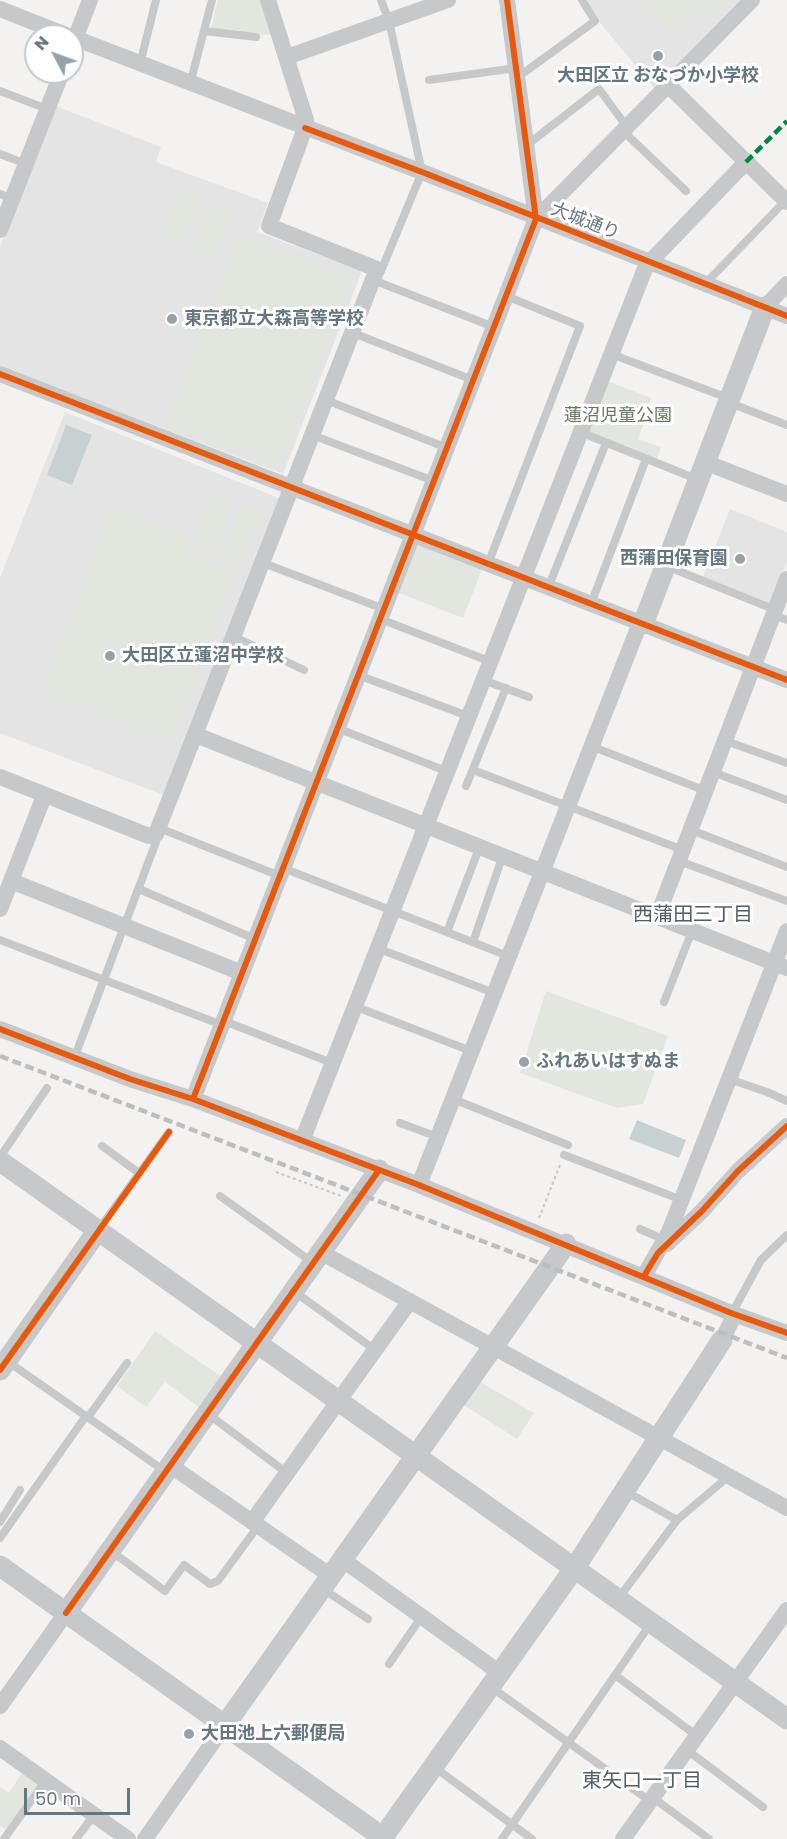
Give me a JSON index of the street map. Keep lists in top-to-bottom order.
{
  "streets": {
    "street": ["大城通り"]
  },
  "districts": ["西蒲田三丁目", "東矢口一丁目"],
  "parks": ["蓮沼児童公園"],
  "places": [
    "大田区立 おなづか小学校",
    "東京都立大森高等学校",
    "西蒲田保育園",
    "大田区立蓮沼中学校",
    "ふれあいはすぬま",
    "大田池上六郵便局"
  ],
  "scale_bar": "50 m",
  "north": "top left"
}
